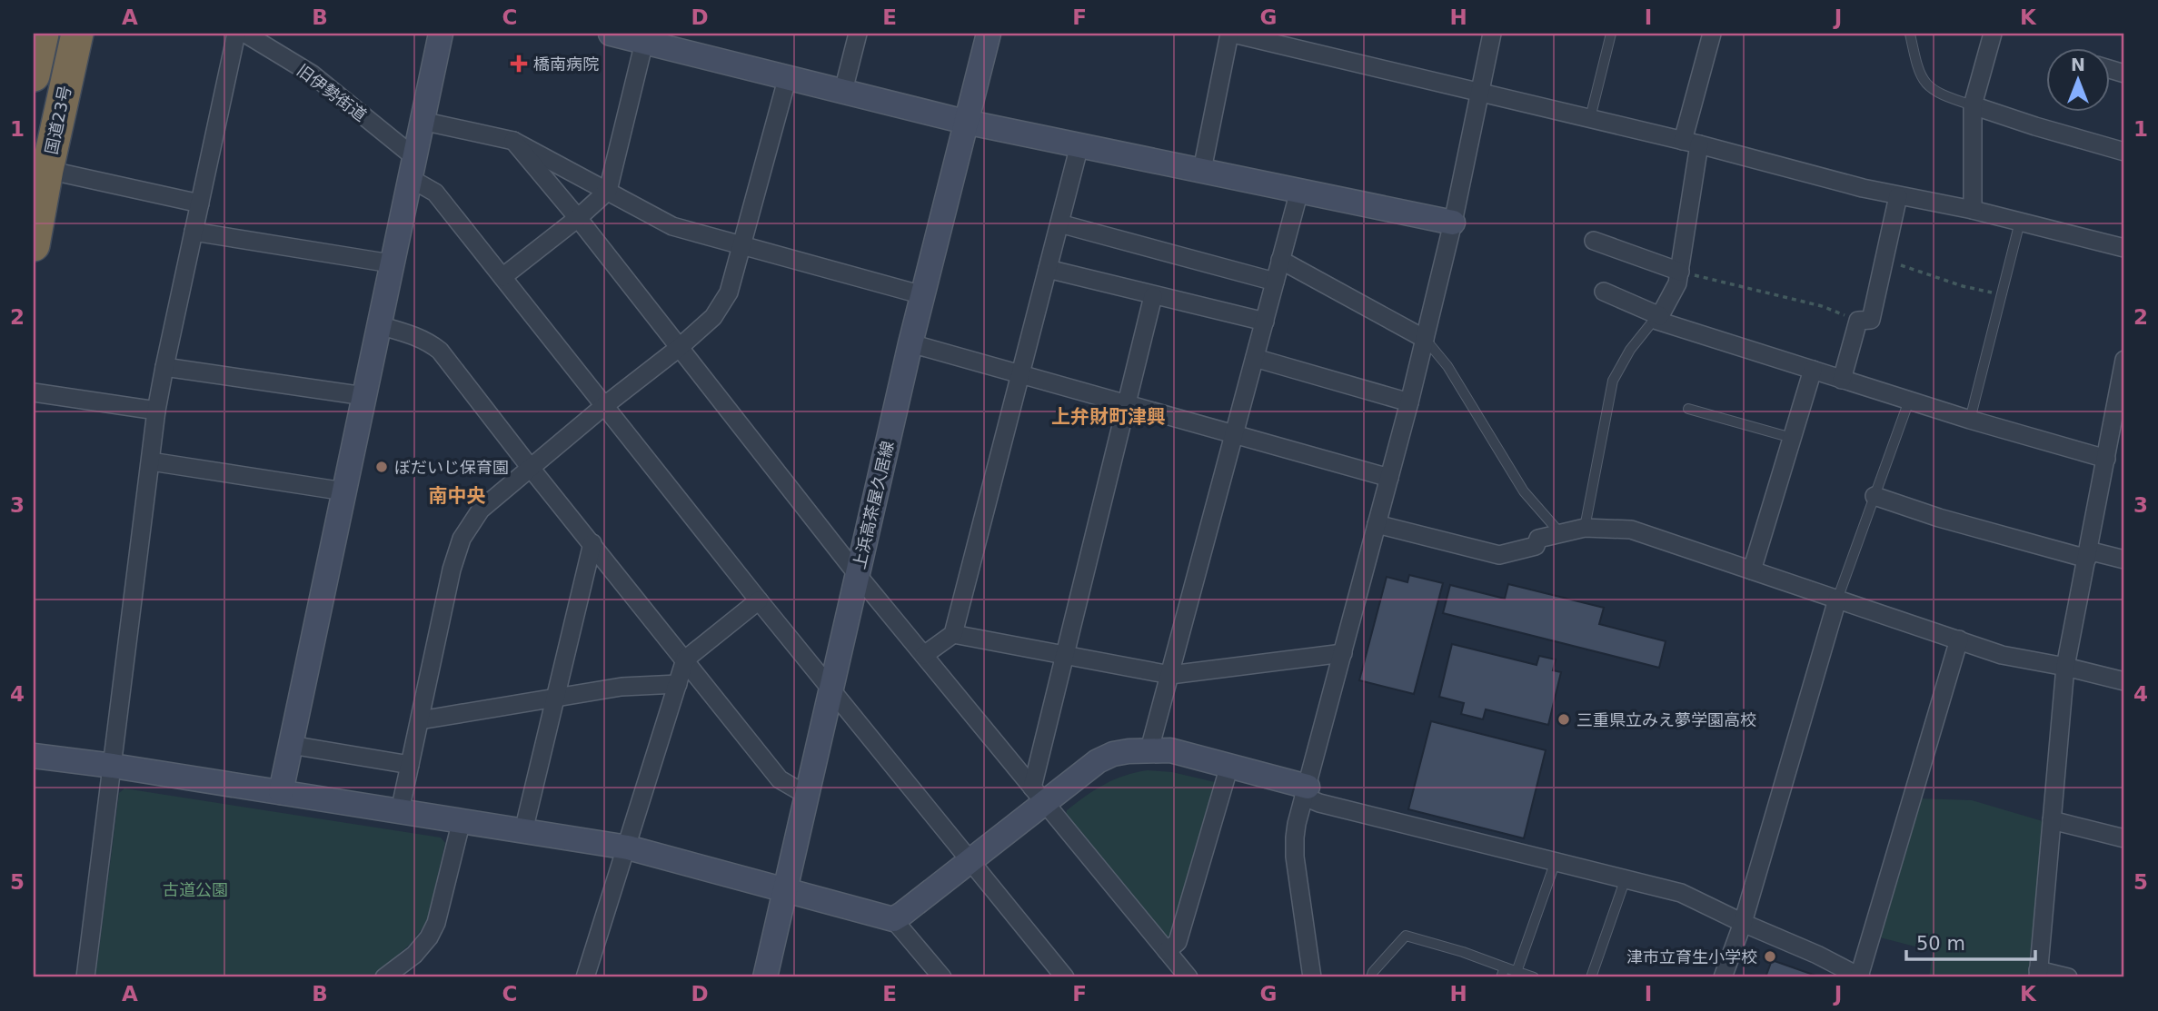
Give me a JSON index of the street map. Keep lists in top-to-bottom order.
{
  "streets": {
    "highway": ["国道23号"],
    "street": ["旧伊勢街道", "上浜高茶屋久居線"]
  },
  "crossings": [
    ["旧伊勢街道", "上浜高茶屋久居線"]
  ],
  "districts": ["上弁財町津興", "南中央"],
  "parks": ["古道公園"],
  "places": {
    "health": ["橋南病院"],
    "other": ["ぼだいじ保育園", "三重県立みえ夢学園高校", "津市立育生小学校"]
  },
  "scale_bar": "50 m",
  "north": "top",
  "grid": {
    "columns": [
      "A",
      "B",
      "C",
      "D",
      "E",
      "F",
      "G",
      "H",
      "I",
      "J",
      "K"
    ],
    "rows": [
      "1",
      "2",
      "3",
      "4",
      "5"
    ]
  }
}
